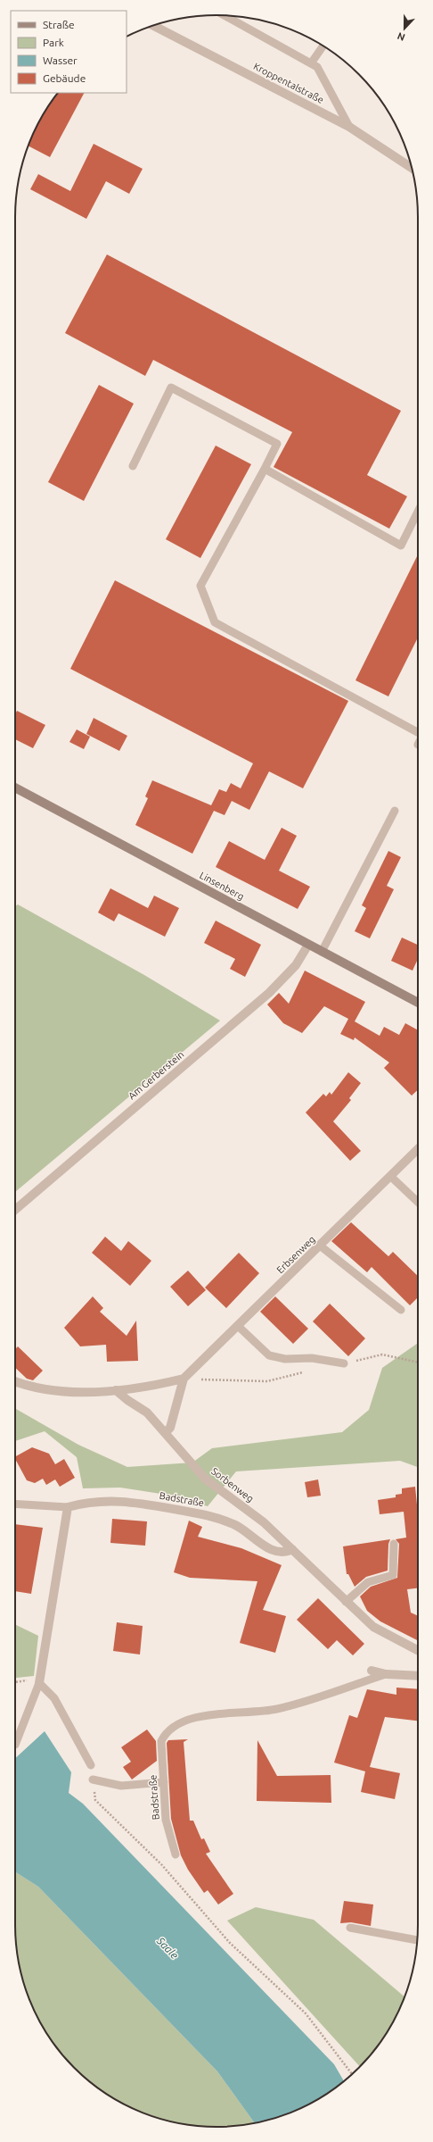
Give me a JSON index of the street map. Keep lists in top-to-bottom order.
{
  "streets": {
    "main road": ["Linsenberg"],
    "street": [
      "Kroppentalstraße",
      "Am Gerberstein",
      "Erbsenweg",
      "Sorbenweg",
      "Badstraße"
    ]
  },
  "crossings": [
    ["Linsenberg", "Am Gerberstein"],
    ["Sorbenweg", "Badstraße"]
  ],
  "water": ["Saale"],
  "legend": [
    "Straße",
    "Park",
    "Wasser",
    "Gebäude"
  ],
  "north": "bottom"
}
